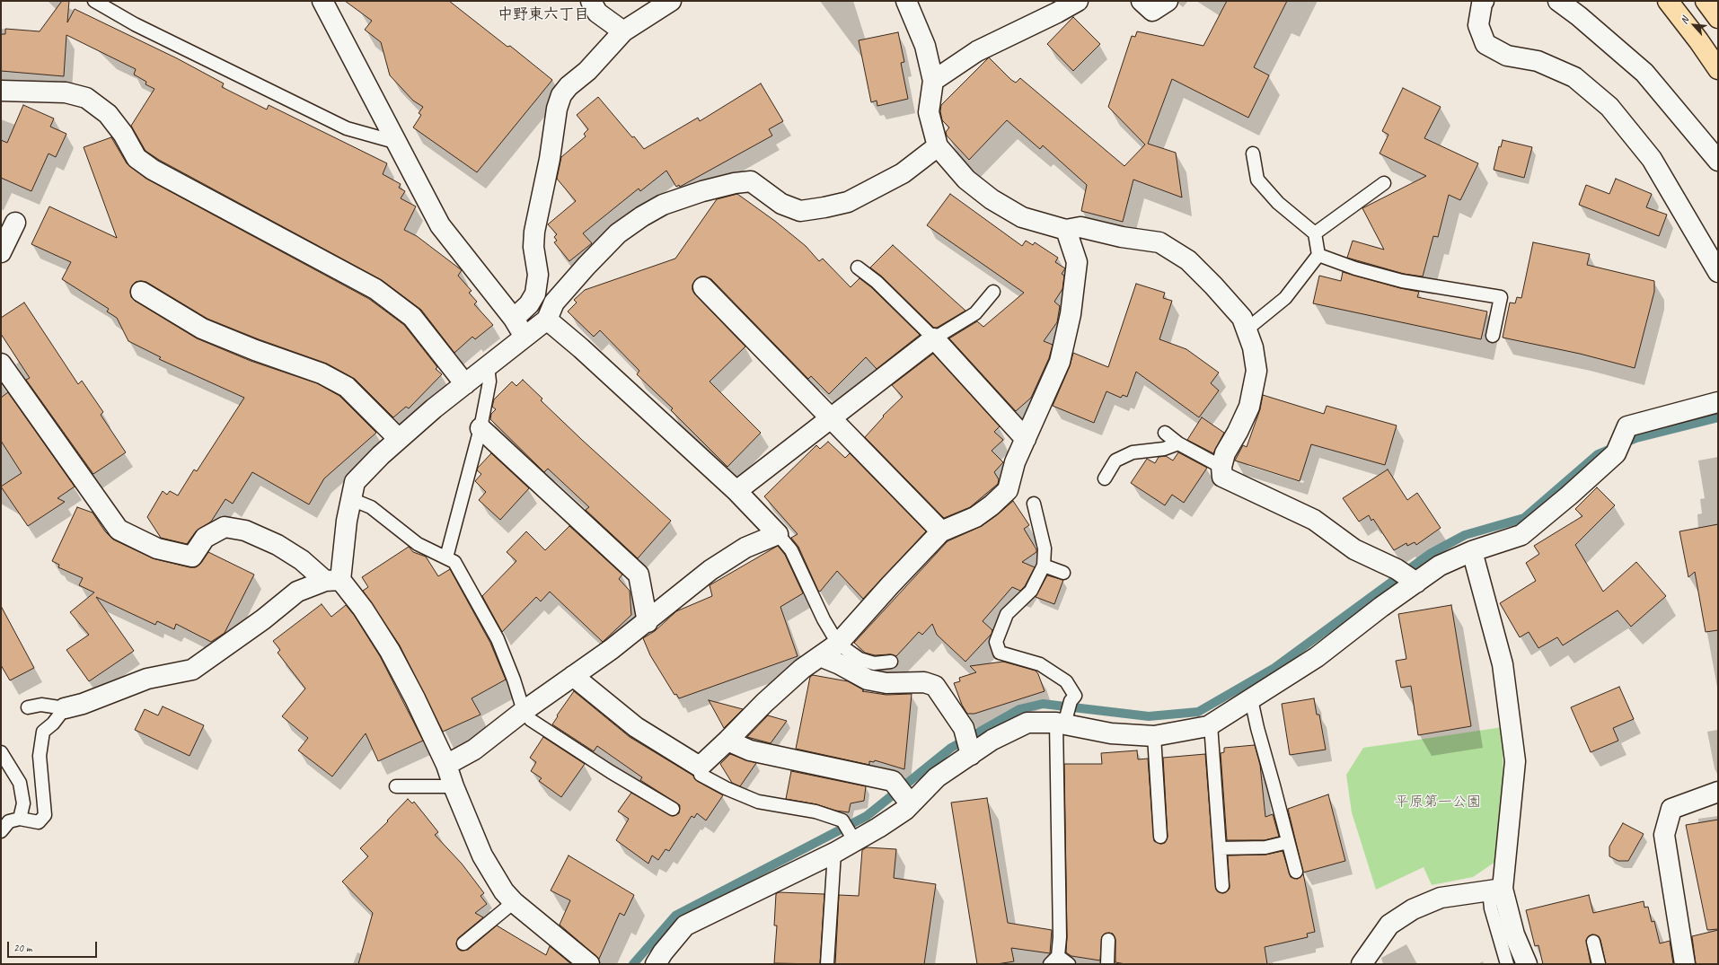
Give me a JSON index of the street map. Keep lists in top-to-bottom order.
{
  "districts": ["中野東六丁目"],
  "parks": ["平原第一公園"],
  "scale_bar": "20 m",
  "north": "top left"
}
